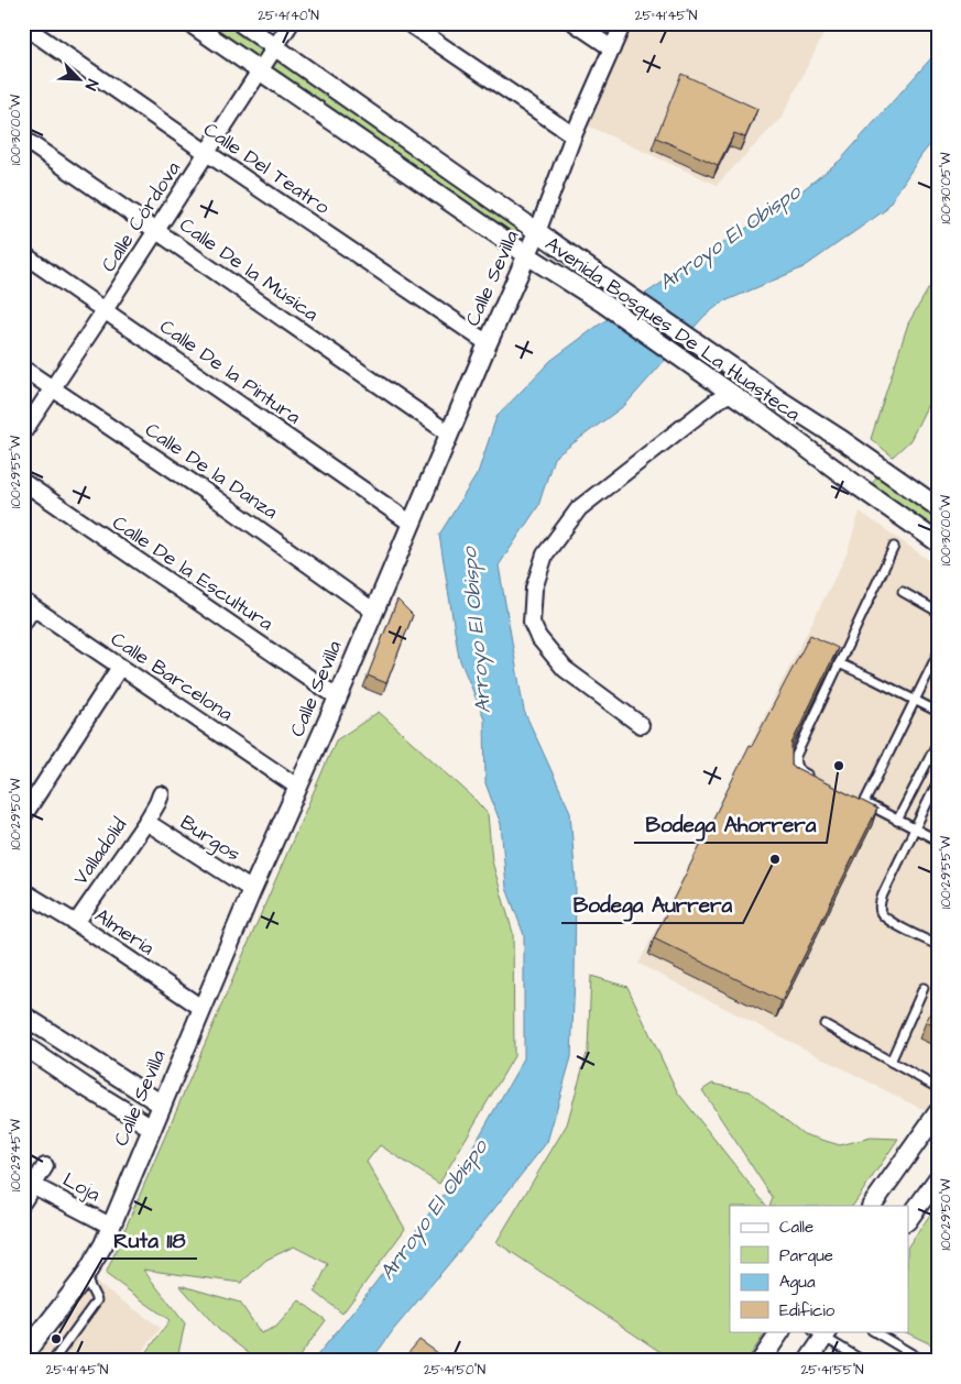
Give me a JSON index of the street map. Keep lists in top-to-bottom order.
{
  "streets": {
    "street": [
      "Calle Del Teatro",
      "Calle Córdova",
      "Calle De la Música",
      "Calle Sevilla",
      "Avenida Bosques De La Huasteca",
      "Calle De la Pintura",
      "Calle De la Danza",
      "Calle De la Escultura",
      "Calle Barcelona",
      "Burgos",
      "Valladolid",
      "Almería",
      "Loja"
    ]
  },
  "crossings": [
    ["Calle Del Teatro", "Calle Córdova"],
    ["Calle Del Teatro", "Calle Sevilla"],
    ["Calle Córdova", "Calle De la Música"],
    ["Calle Córdova", "Avenida Bosques De La Huasteca"],
    ["Calle Córdova", "Calle De la Pintura"],
    ["Calle Córdova", "Calle De la Danza"],
    ["Calle De la Música", "Calle Sevilla"],
    ["Calle Sevilla", "Avenida Bosques De La Huasteca"],
    ["Calle Sevilla", "Calle De la Pintura"],
    ["Calle Sevilla", "Calle De la Danza"],
    ["Calle Sevilla", "Calle De la Escultura"],
    ["Calle Sevilla", "Calle Barcelona"],
    ["Calle Sevilla", "Burgos"],
    ["Calle Sevilla", "Almería"],
    ["Calle Sevilla", "Loja"],
    ["Burgos", "Valladolid"],
    ["Valladolid", "Almería"]
  ],
  "water": ["Arroyo El Obispo"],
  "places": ["Bodega Ahorrera", "Bodega Aurrera", "Ruta 118"],
  "legend": [
    "Calle",
    "Parque",
    "Agua",
    "Edificio"
  ],
  "north": "bottom right",
  "coordinates": [
    "25°41'40\"N",
    "25°41'45\"N",
    "100°30'00\"W",
    "100°30'05\"W",
    "100°29'55\"W",
    "100°29'50\"W",
    "100°29'45\"W",
    "25°41'50\"N",
    "25°41'55\"N"
  ]
}
